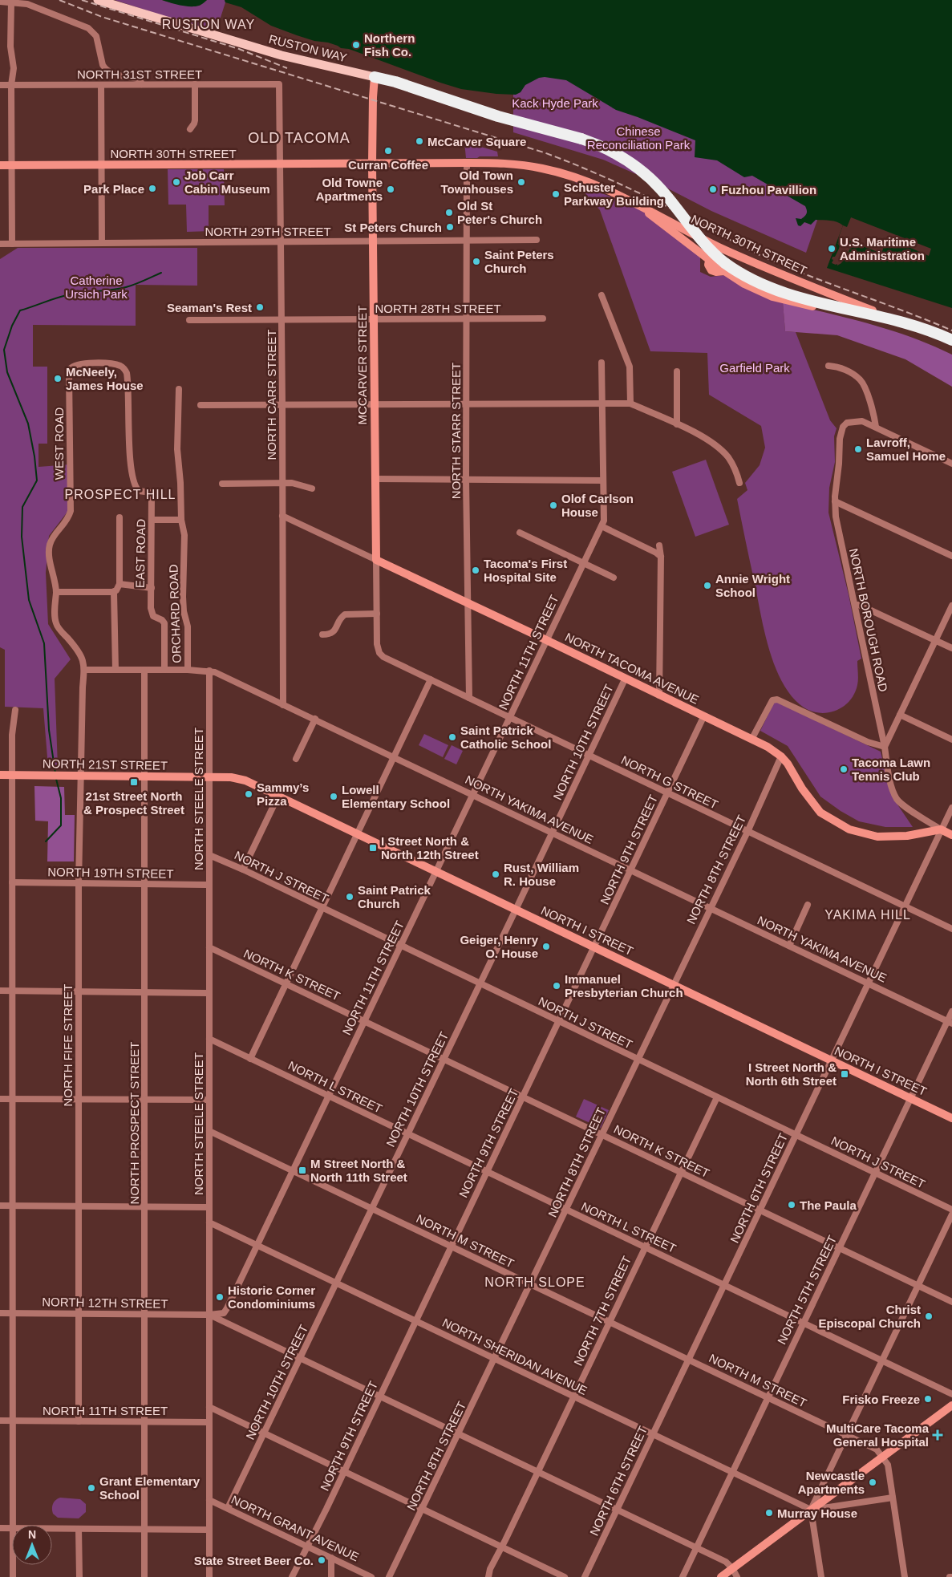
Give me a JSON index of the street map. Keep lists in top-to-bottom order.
{
  "streets": {
    "main road": [
      "RUSTON WAY",
      "NORTH 30TH STREET",
      "MCCARVER STREET",
      "NORTH TACOMA AVENUE",
      "NORTH 21ST STREET",
      "NORTH I STREET"
    ],
    "street": [
      "NORTH 31ST STREET",
      "NORTH 29TH STREET",
      "NORTH 28TH STREET",
      "NORTH CARR STREET",
      "NORTH STARR STREET",
      "WEST ROAD",
      "EAST ROAD",
      "ORCHARD ROAD",
      "NORTH BOROUGH ROAD",
      "NORTH 11TH STREET",
      "NORTH 10TH STREET",
      "NORTH G STREET",
      "NORTH STEELE STREET",
      "NORTH YAKIMA AVENUE",
      "NORTH 9TH STREET",
      "NORTH 8TH STREET",
      "NORTH 19TH STREET",
      "NORTH J STREET",
      "NORTH K STREET",
      "NORTH FIFE STREET",
      "NORTH L STREET",
      "NORTH PROSPECT STREET",
      "NORTH 6TH STREET",
      "NORTH M STREET",
      "NORTH 5TH STREET",
      "NORTH 12TH STREET",
      "NORTH 7TH STREET",
      "NORTH SHERIDAN AVENUE",
      "NORTH GRANT AVENUE"
    ]
  },
  "crossings": [
    ["RUSTON WAY", "MCCARVER STREET"],
    ["NORTH 31ST STREET", "NORTH CARR STREET"],
    ["NORTH 30TH STREET", "MCCARVER STREET"],
    ["NORTH 30TH STREET", "NORTH CARR STREET"],
    ["NORTH 30TH STREET", "NORTH STARR STREET"],
    ["NORTH 29TH STREET", "MCCARVER STREET"],
    ["NORTH 29TH STREET", "NORTH CARR STREET"],
    ["NORTH 29TH STREET", "NORTH STARR STREET"],
    ["NORTH 28TH STREET", "MCCARVER STREET"],
    ["NORTH 28TH STREET", "NORTH CARR STREET"],
    ["NORTH 28TH STREET", "NORTH STARR STREET"],
    ["MCCARVER STREET", "NORTH TACOMA AVENUE"],
    ["MCCARVER STREET", "NORTH G STREET"],
    ["NORTH CARR STREET", "NORTH TACOMA AVENUE"],
    ["NORTH CARR STREET", "NORTH YAKIMA AVENUE"],
    ["NORTH STARR STREET", "NORTH TACOMA AVENUE"],
    ["NORTH STARR STREET", "NORTH G STREET"],
    ["WEST ROAD", "EAST ROAD"],
    ["WEST ROAD", "NORTH YAKIMA AVENUE"],
    ["WEST ROAD", "NORTH FIFE STREET"],
    ["EAST ROAD", "NORTH YAKIMA AVENUE"],
    ["ORCHARD ROAD", "NORTH YAKIMA AVENUE"],
    ["NORTH BOROUGH ROAD", "NORTH TACOMA AVENUE"],
    ["NORTH BOROUGH ROAD", "NORTH 6TH STREET"],
    ["NORTH 11TH STREET", "NORTH TACOMA AVENUE"],
    ["NORTH 11TH STREET", "NORTH G STREET"],
    ["NORTH 11TH STREET", "NORTH STEELE STREET"],
    ["NORTH 11TH STREET", "NORTH YAKIMA AVENUE"],
    ["NORTH 11TH STREET", "NORTH J STREET"],
    ["NORTH 11TH STREET", "NORTH I STREET"],
    ["NORTH 11TH STREET", "NORTH K STREET"],
    ["NORTH 11TH STREET", "NORTH FIFE STREET"],
    ["NORTH 11TH STREET", "NORTH L STREET"],
    ["NORTH 11TH STREET", "NORTH PROSPECT STREET"],
    ["NORTH 11TH STREET", "NORTH M STREET"],
    ["NORTH 11TH STREET", "NORTH 12TH STREET"],
    ["NORTH 11TH STREET", "NORTH SHERIDAN AVENUE"],
    ["NORTH TACOMA AVENUE", "NORTH 10TH STREET"],
    ["NORTH TACOMA AVENUE", "NORTH 9TH STREET"],
    ["NORTH TACOMA AVENUE", "NORTH 8TH STREET"],
    ["NORTH TACOMA AVENUE", "NORTH 6TH STREET"],
    ["NORTH 10TH STREET", "NORTH G STREET"],
    ["NORTH 10TH STREET", "NORTH YAKIMA AVENUE"],
    ["NORTH 10TH STREET", "NORTH J STREET"],
    ["NORTH 10TH STREET", "NORTH I STREET"],
    ["NORTH 10TH STREET", "NORTH K STREET"],
    ["NORTH 10TH STREET", "NORTH L STREET"],
    ["NORTH 10TH STREET", "NORTH M STREET"],
    ["NORTH 10TH STREET", "NORTH SHERIDAN AVENUE"],
    ["NORTH 10TH STREET", "NORTH GRANT AVENUE"],
    ["NORTH 21ST STREET", "NORTH STEELE STREET"],
    ["NORTH 21ST STREET", "NORTH I STREET"],
    ["NORTH 21ST STREET", "NORTH FIFE STREET"],
    ["NORTH 21ST STREET", "NORTH PROSPECT STREET"],
    ["NORTH G STREET", "NORTH 9TH STREET"],
    ["NORTH G STREET", "NORTH 8TH STREET"],
    ["NORTH G STREET", "NORTH 6TH STREET"],
    ["NORTH STEELE STREET", "NORTH YAKIMA AVENUE"],
    ["NORTH STEELE STREET", "NORTH 19TH STREET"],
    ["NORTH STEELE STREET", "NORTH J STREET"],
    ["NORTH STEELE STREET", "NORTH I STREET"],
    ["NORTH STEELE STREET", "NORTH K STREET"],
    ["NORTH STEELE STREET", "NORTH L STREET"],
    ["NORTH STEELE STREET", "NORTH M STREET"],
    ["NORTH STEELE STREET", "NORTH 12TH STREET"],
    ["NORTH STEELE STREET", "NORTH SHERIDAN AVENUE"],
    ["NORTH STEELE STREET", "NORTH GRANT AVENUE"],
    ["NORTH YAKIMA AVENUE", "NORTH 9TH STREET"],
    ["NORTH YAKIMA AVENUE", "NORTH 8TH STREET"],
    ["NORTH YAKIMA AVENUE", "NORTH FIFE STREET"],
    ["NORTH YAKIMA AVENUE", "NORTH PROSPECT STREET"],
    ["NORTH YAKIMA AVENUE", "NORTH 6TH STREET"],
    ["NORTH YAKIMA AVENUE", "NORTH 5TH STREET"],
    ["NORTH 9TH STREET", "NORTH J STREET"],
    ["NORTH 9TH STREET", "NORTH I STREET"],
    ["NORTH 9TH STREET", "NORTH K STREET"],
    ["NORTH 9TH STREET", "NORTH L STREET"],
    ["NORTH 9TH STREET", "NORTH M STREET"],
    ["NORTH 9TH STREET", "NORTH SHERIDAN AVENUE"],
    ["NORTH 9TH STREET", "NORTH GRANT AVENUE"],
    ["NORTH 8TH STREET", "NORTH J STREET"],
    ["NORTH 8TH STREET", "NORTH I STREET"],
    ["NORTH 8TH STREET", "NORTH K STREET"],
    ["NORTH 8TH STREET", "NORTH L STREET"],
    ["NORTH 8TH STREET", "NORTH M STREET"],
    ["NORTH 8TH STREET", "NORTH SHERIDAN AVENUE"],
    ["NORTH 19TH STREET", "NORTH FIFE STREET"],
    ["NORTH 19TH STREET", "NORTH PROSPECT STREET"],
    ["NORTH J STREET", "NORTH 6TH STREET"],
    ["NORTH J STREET", "NORTH 5TH STREET"],
    ["NORTH J STREET", "NORTH 7TH STREET"],
    ["NORTH I STREET", "NORTH 6TH STREET"],
    ["NORTH I STREET", "NORTH 5TH STREET"],
    ["NORTH K STREET", "NORTH 6TH STREET"],
    ["NORTH K STREET", "NORTH 5TH STREET"],
    ["NORTH K STREET", "NORTH 7TH STREET"],
    ["NORTH FIFE STREET", "NORTH 12TH STREET"],
    ["NORTH L STREET", "NORTH 6TH STREET"],
    ["NORTH L STREET", "NORTH 5TH STREET"],
    ["NORTH L STREET", "NORTH 7TH STREET"],
    ["NORTH PROSPECT STREET", "NORTH 12TH STREET"],
    ["NORTH 6TH STREET", "NORTH M STREET"],
    ["NORTH 6TH STREET", "NORTH SHERIDAN AVENUE"],
    ["NORTH M STREET", "NORTH 5TH STREET"],
    ["NORTH M STREET", "NORTH 7TH STREET"],
    ["NORTH 5TH STREET", "NORTH SHERIDAN AVENUE"],
    ["NORTH 7TH STREET", "NORTH SHERIDAN AVENUE"]
  ],
  "districts": [
    "RUSTON WAY",
    "OLD TACOMA",
    "PROSPECT HILL",
    "YAKIMA HILL",
    "NORTH SLOPE"
  ],
  "parks": [
    "Kack Hyde Park",
    "Chinese Reconciliation Park",
    "Catherine Ursich Park",
    "Garfield Park"
  ],
  "places": {
    "other": [
      "Northern Fish Co.",
      "McCarver Square",
      "Curran Coffee",
      "Job Carr Cabin Museum",
      "Old Town Townhouses",
      "Park Place",
      "Old Towne Apartments",
      "Fuzhou Pavillion",
      "Schuster Parkway Building",
      "Old St Peter's Church",
      "St Peters Church",
      "U.S. Maritime Administration",
      "Saint Peters Church",
      "Seaman's Rest",
      "McNeely, James House",
      "Lavroff, Samuel Home",
      "Olof Carlson House",
      "Tacoma's First Hospital Site",
      "Annie Wright School",
      "Saint Patrick Catholic School",
      "Tacoma Lawn Tennis Club",
      "Sammy’s Pizza",
      "Lowell Elementary School",
      "Rust, William R. House",
      "Saint Patrick Church",
      "Geiger, Henry O. House",
      "Immanuel Presbyterian Church",
      "The Paula",
      "Historic Corner Condominiums",
      "Christ Episcopal Church",
      "Frisko Freeze",
      "Newcastle Apartments",
      "Grant Elementary School",
      "Murray House",
      "State Street Beer Co."
    ],
    "transit": [
      "21st Street North & Prospect Street",
      "I Street North & North 12th Street",
      "I Street North & North 6th Street",
      "M Street North & North 11th Street"
    ],
    "health": ["MultiCare Tacoma General Hospital"]
  },
  "north": "top"
}
